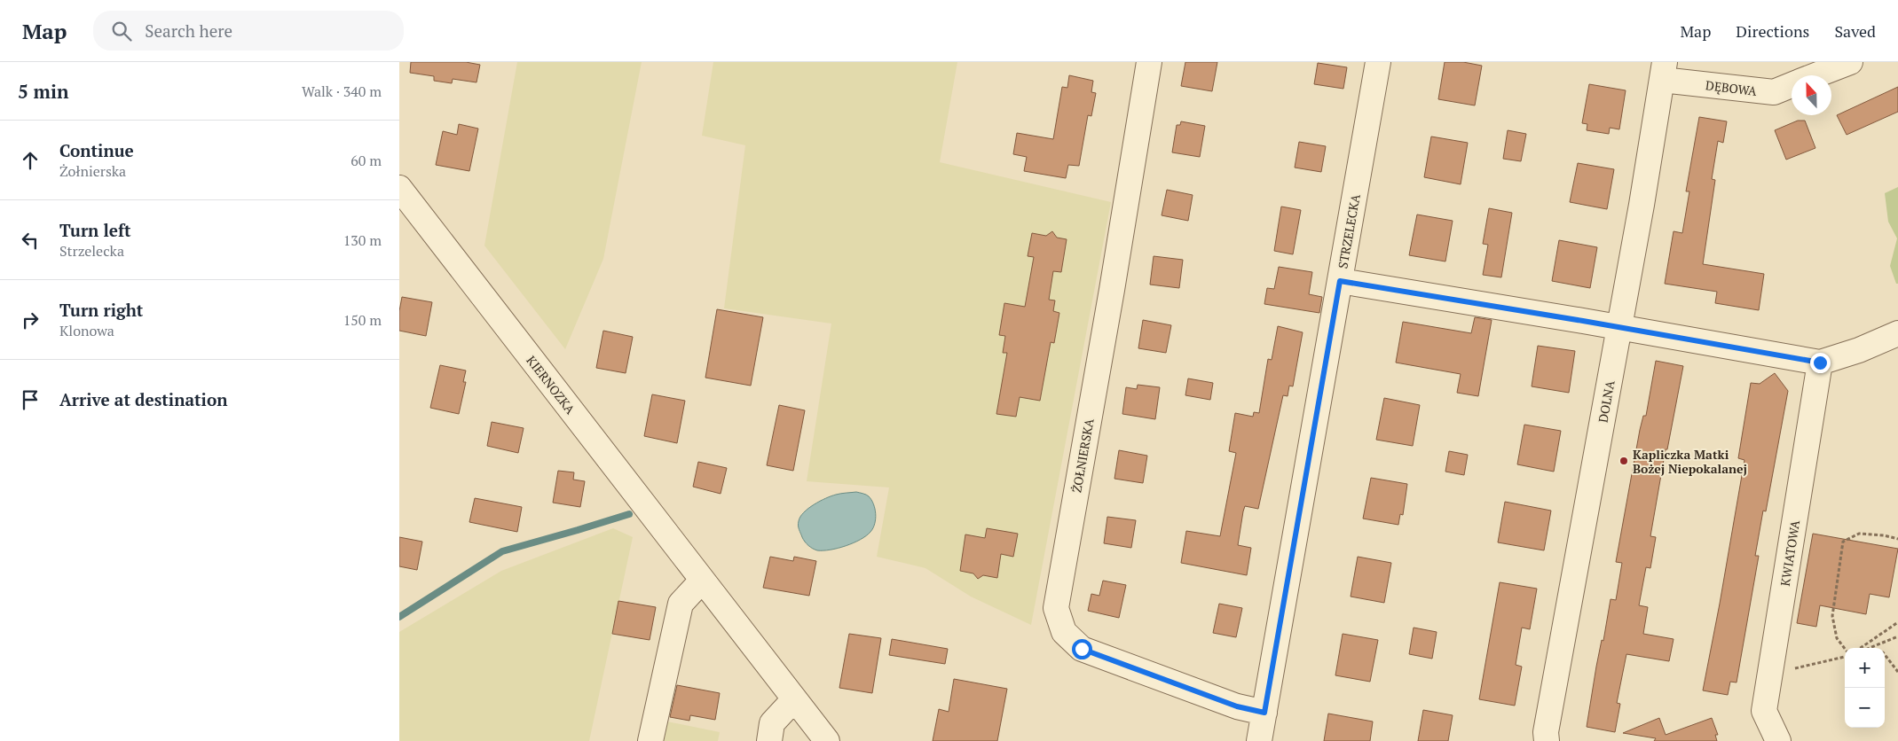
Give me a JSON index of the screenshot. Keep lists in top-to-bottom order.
{
  "streets": {
    "street": [
      "DĘBOWA",
      "STRZELECKA",
      "KIERNOZKA",
      "DOLNA",
      "ŻOŁNIERSKA",
      "KWIATOWA"
    ]
  },
  "crossings": [
    ["DĘBOWA", "DOLNA"],
    ["STRZELECKA", "ŻOŁNIERSKA"]
  ],
  "places": ["Kapliczka Matki Bożej Niepokalanej"],
  "north": "top",
  "page": {
    "header": "Map",
    "search": "Search here",
    "nav": ["Map", "Directions", "Saved"],
    "heading": ["5 min", "Walk · 340 m"],
    "list": [
      ["Continue", "Żołnierska", "60 m"],
      ["Turn left", "Strzelecka", "130 m"],
      ["Turn right", "Klonowa", "150 m"],
      "Arrive at destination"
    ],
    "map_buttons": ["+", "−"]
  }
}
